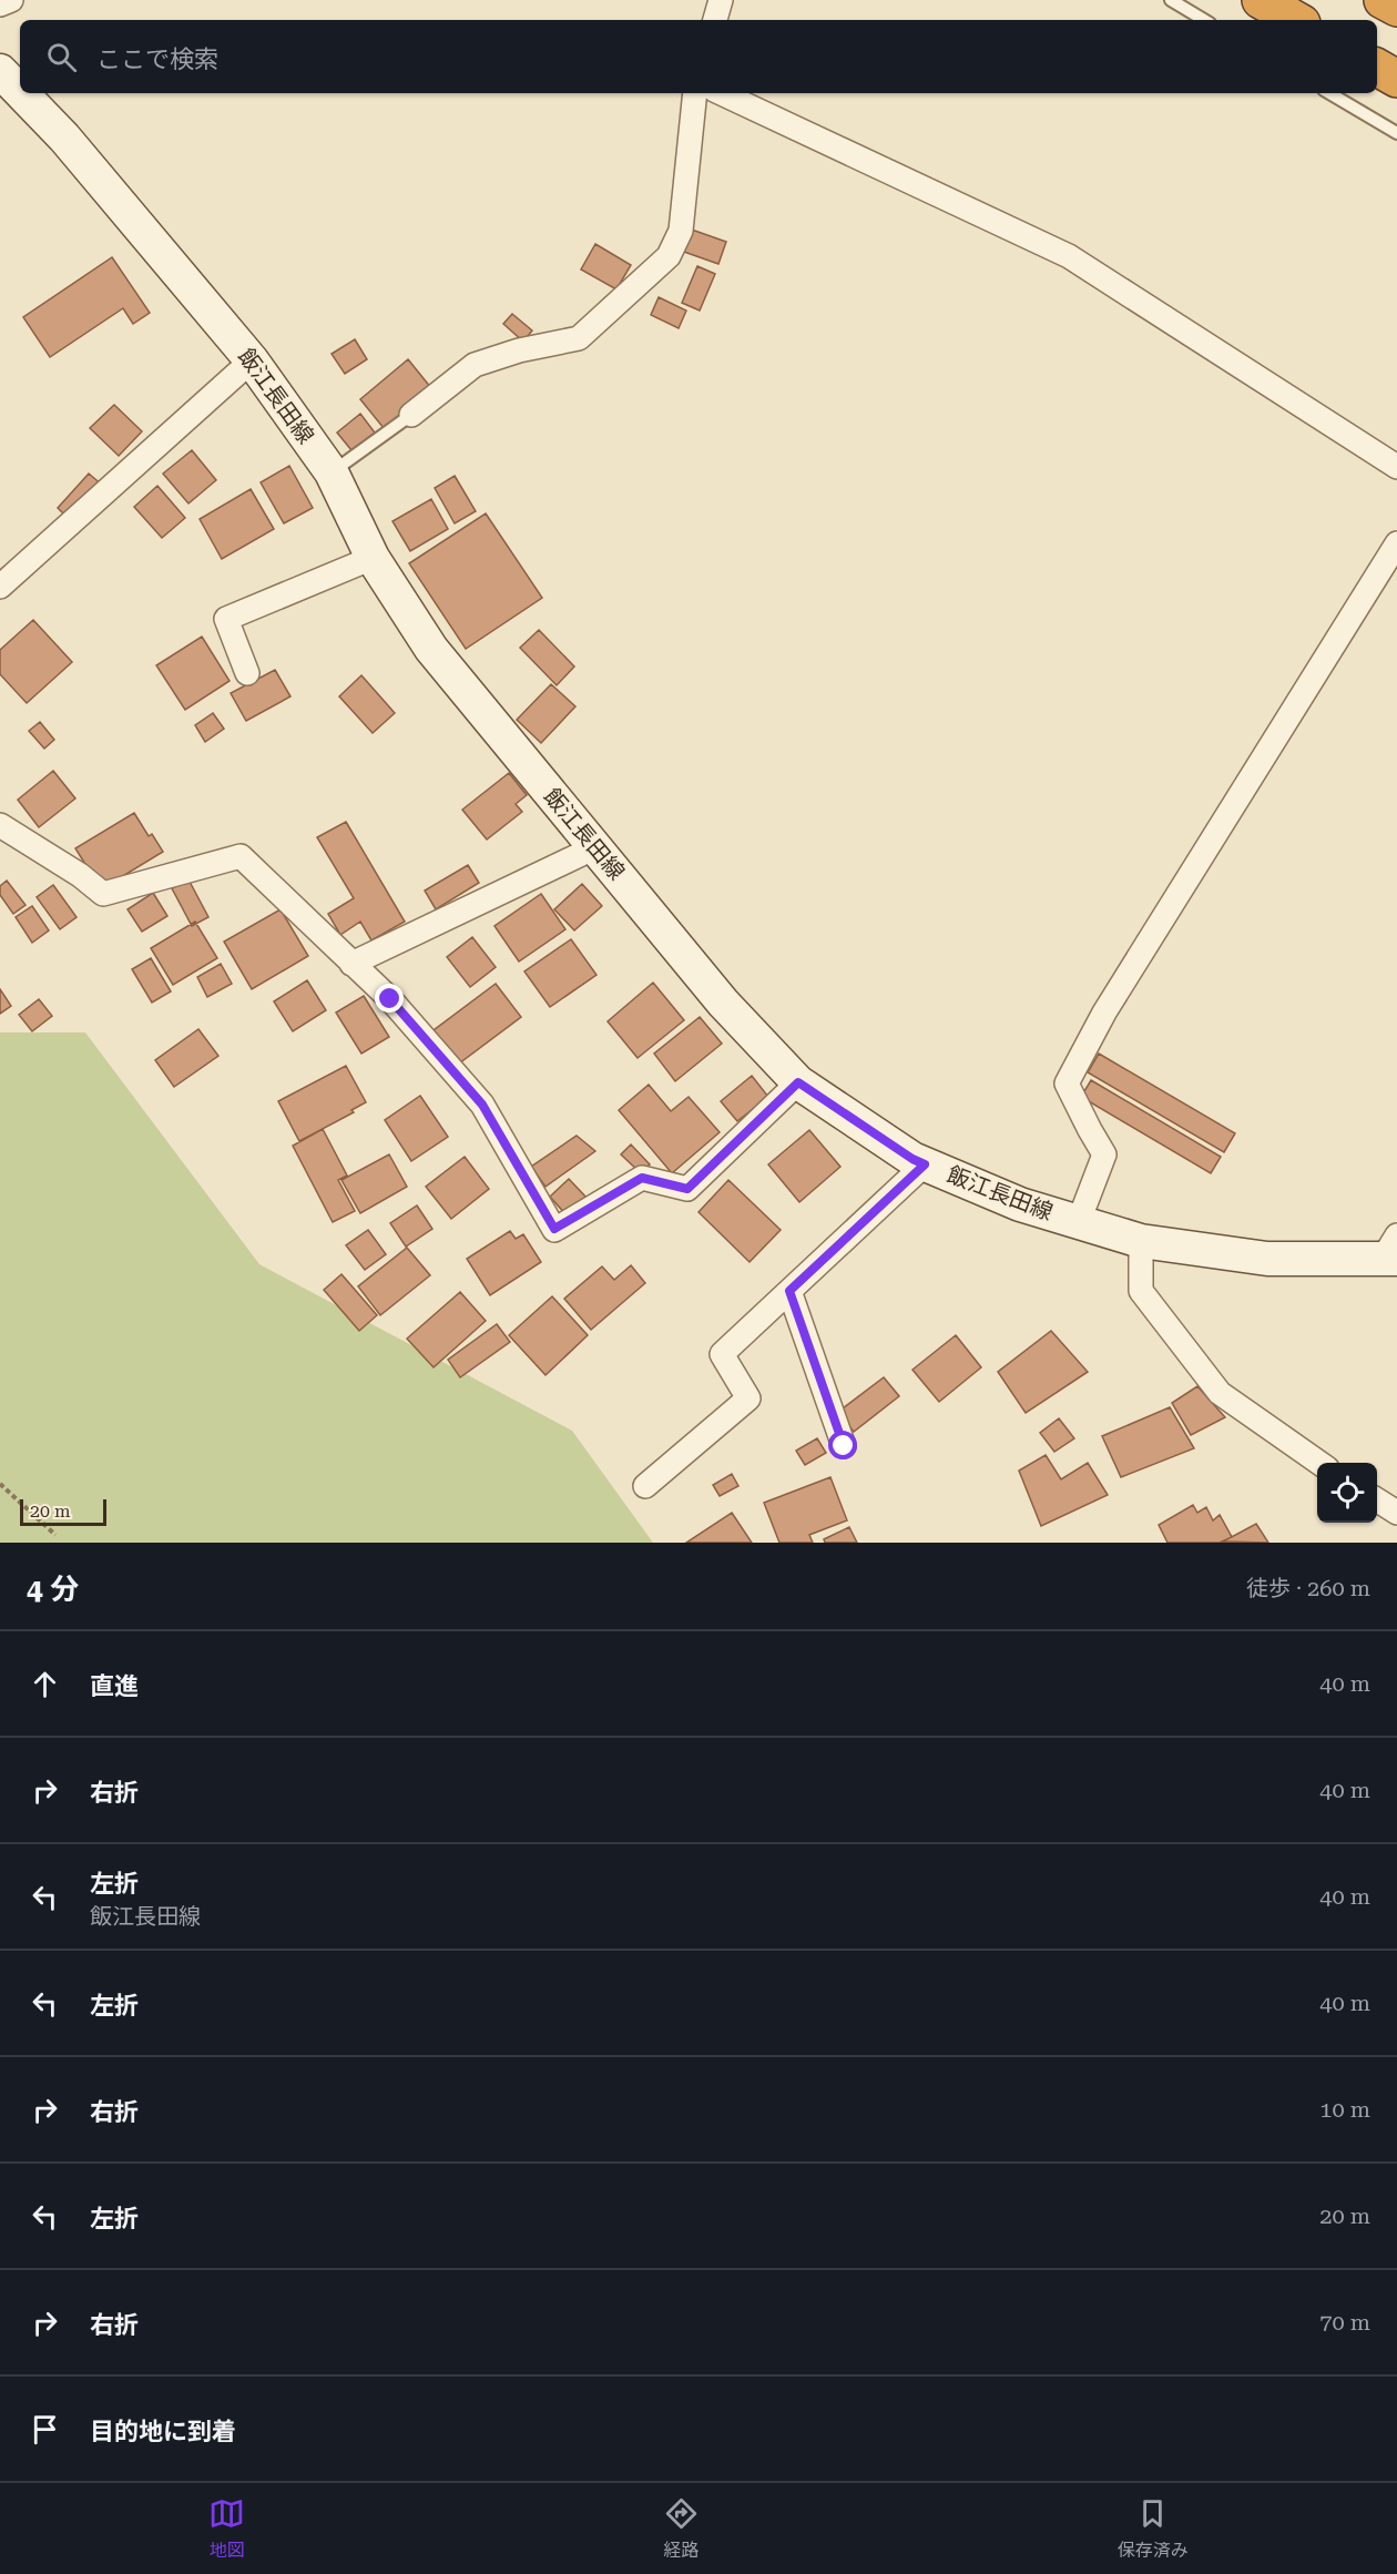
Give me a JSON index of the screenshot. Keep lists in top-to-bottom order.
{
  "streets": {
    "main road": ["飯江長田線"]
  },
  "scale_bar": "20 m",
  "page": {
    "search": "ここで検索",
    "scale": "20 m",
    "heading": ["4 分", "徒歩 · 260 m"],
    "list": [
      ["直進", "40 m"],
      ["右折", "40 m"],
      ["左折", "飯江長田線", "40 m"],
      ["左折", "40 m"],
      ["右折", "10 m"],
      ["左折", "20 m"],
      ["右折", "70 m"],
      "目的地に到着"
    ],
    "nav": ["地図", "経路", "保存済み"]
  }
}
